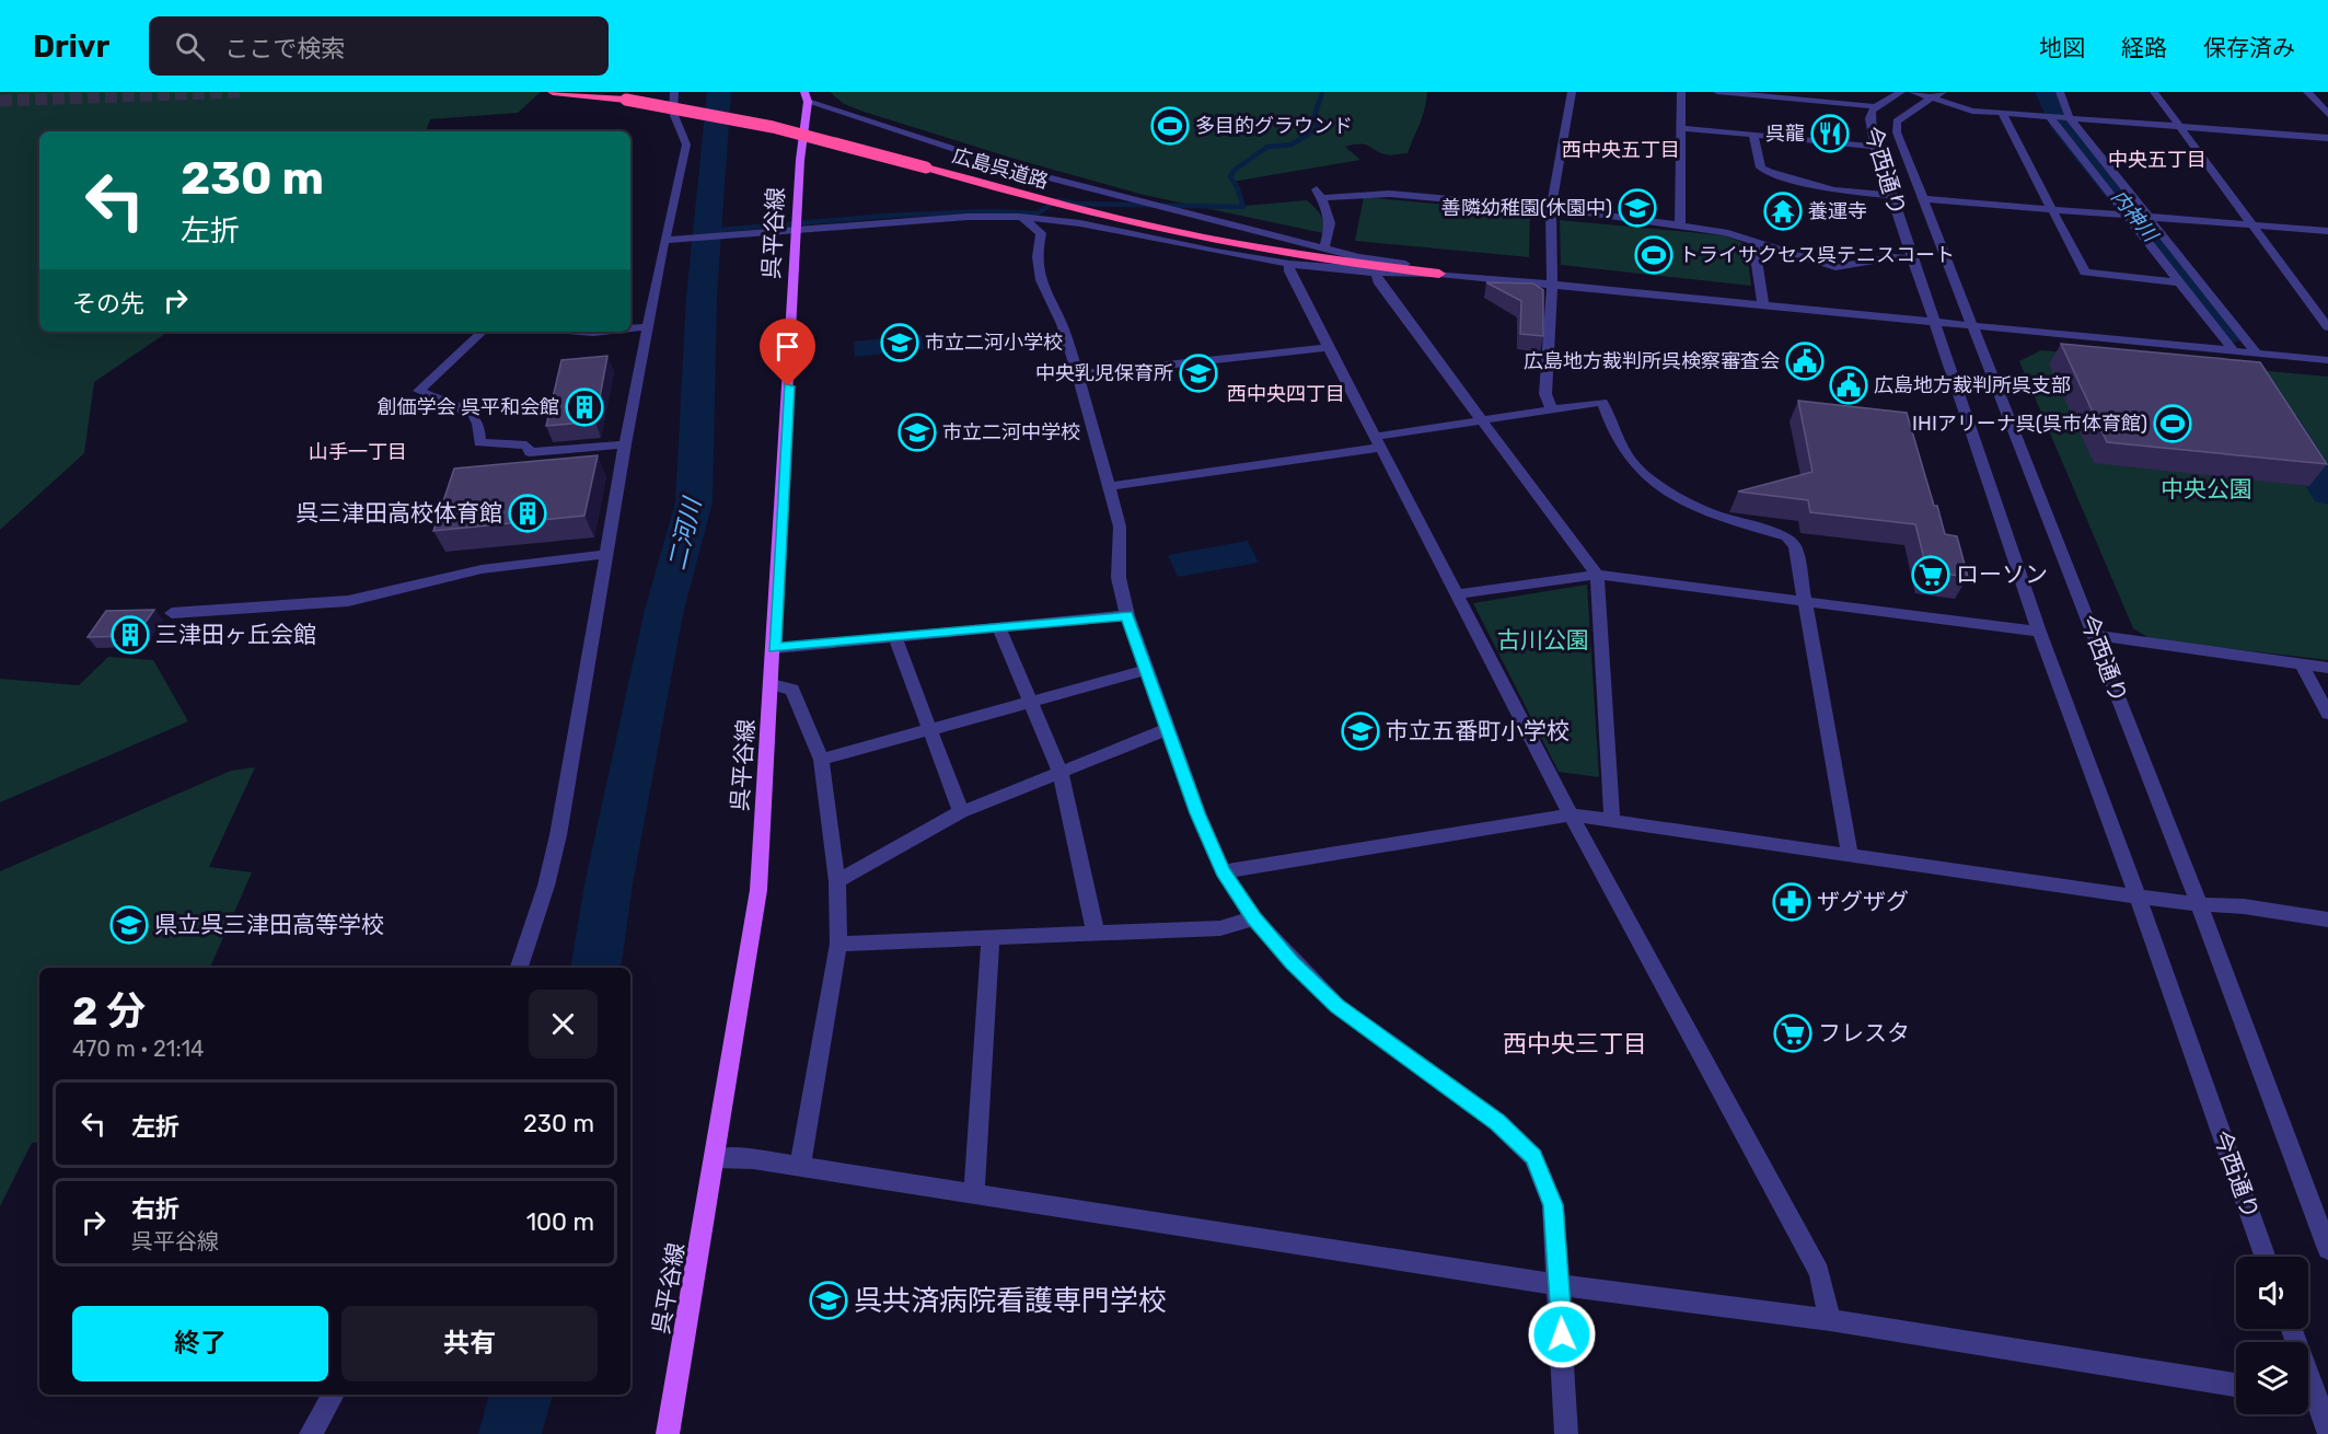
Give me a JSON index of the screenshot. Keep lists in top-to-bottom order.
{
  "streets": {
    "highway": ["広島呉道路"],
    "main road": ["呉平谷線"],
    "street": ["今西通り"]
  },
  "districts": [
    "西中央五丁目",
    "中央五丁目",
    "西中央四丁目",
    "山手一丁目",
    "西中央三丁目"
  ],
  "water": ["内神川", "二河川"],
  "parks": ["中央公園", "古川公園"],
  "places": {
    "sports": ["多目的グラウンド", "トライサクセス呉テニスコート", "IHIアリーナ呉(呉市体育館)"],
    "restaurant": ["呉龍"],
    "school or university": [
      "善隣幼稚園(休園中)",
      "市立二河小学校",
      "中央乳児保育所",
      "市立二河中学校",
      "市立五番町小学校",
      "県立呉三津田高等学校",
      "呉共済病院看護専門学校"
    ],
    "temple": ["養運寺"],
    "public building": ["広島地方裁判所呉検察審査会", "広島地方裁判所呉支部"],
    "building": ["創価学会 呉平和会館", "呉三津田高校体育館", "三津田ヶ丘会館"],
    "supermarket": ["ローソン", "フレスタ"],
    "pharmacy": ["ザグザグ"]
  },
  "page": {
    "header": "Drivr",
    "search": "ここで検索",
    "nav": ["地図", "経路", "保存済み"],
    "turn": ["230 m", "左折"],
    "then": "その先",
    "heading": ["2 分", "470 m · 21:14"],
    "list": [
      {
        "name": "左折",
        "value": "230 m"
      },
      {
        "name": "右折",
        "note": "呉平谷線",
        "value": "100 m"
      }
    ],
    "buttons": ["終了", "共有"]
  }
}
